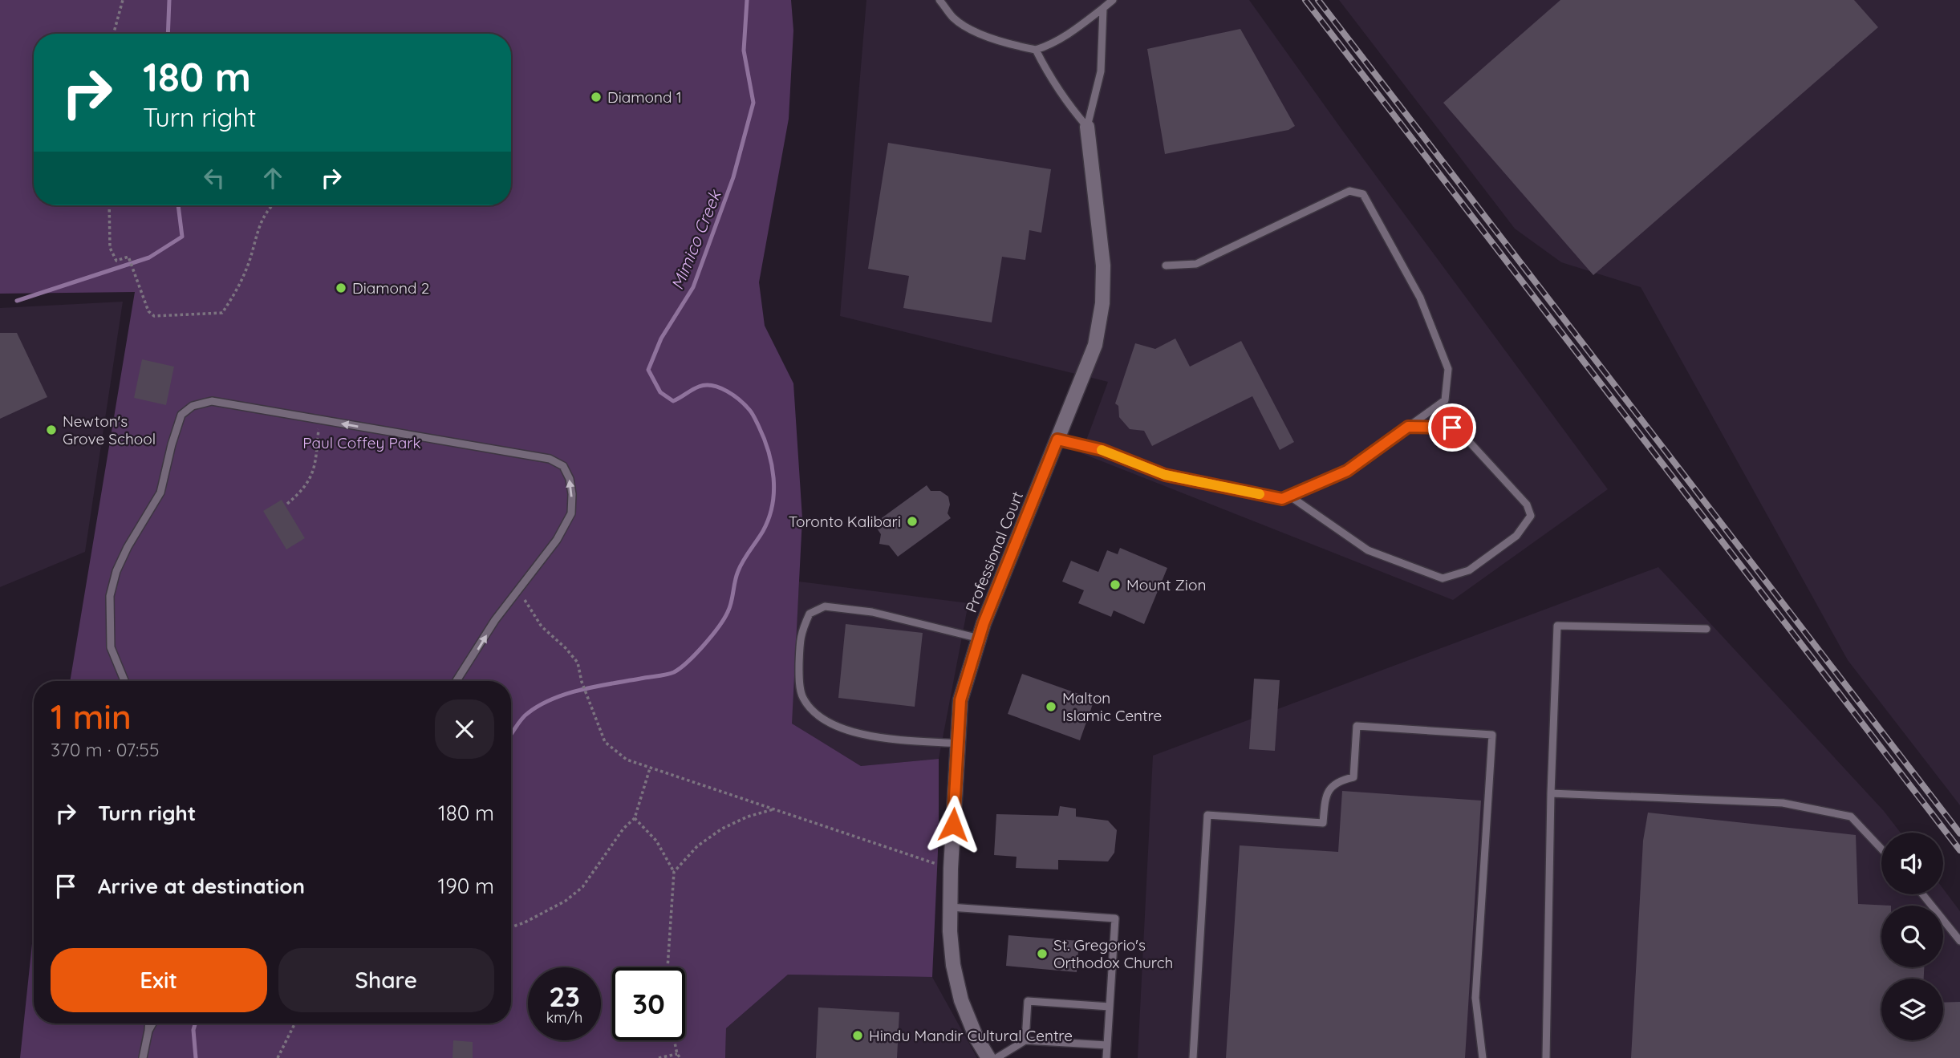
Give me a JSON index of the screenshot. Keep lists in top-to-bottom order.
{
  "streets": {
    "street": ["Professional Court"]
  },
  "water": ["Mimico Creek"],
  "parks": ["Paul Coffey Park"],
  "places": [
    "Diamond 1",
    "Diamond 2",
    "Newton's Grove School",
    "Toronto Kalibari",
    "Mount Zion",
    "Malton Islamic Centre",
    "St. Gregorio's Orthodox Church",
    "Hindu Mandir Cultural Centre"
  ],
  "page": {
    "turn": ["180 m", "Turn right"],
    "heading": ["1 min", "370 m · 07:55"],
    "list": [
      {
        "name": "Turn right",
        "value": "180 m"
      },
      {
        "name": "Arrive at destination",
        "value": "190 m"
      }
    ],
    "buttons": ["Exit", "Share"],
    "speed": "23 km/h",
    "limit": "30"
  }
}
